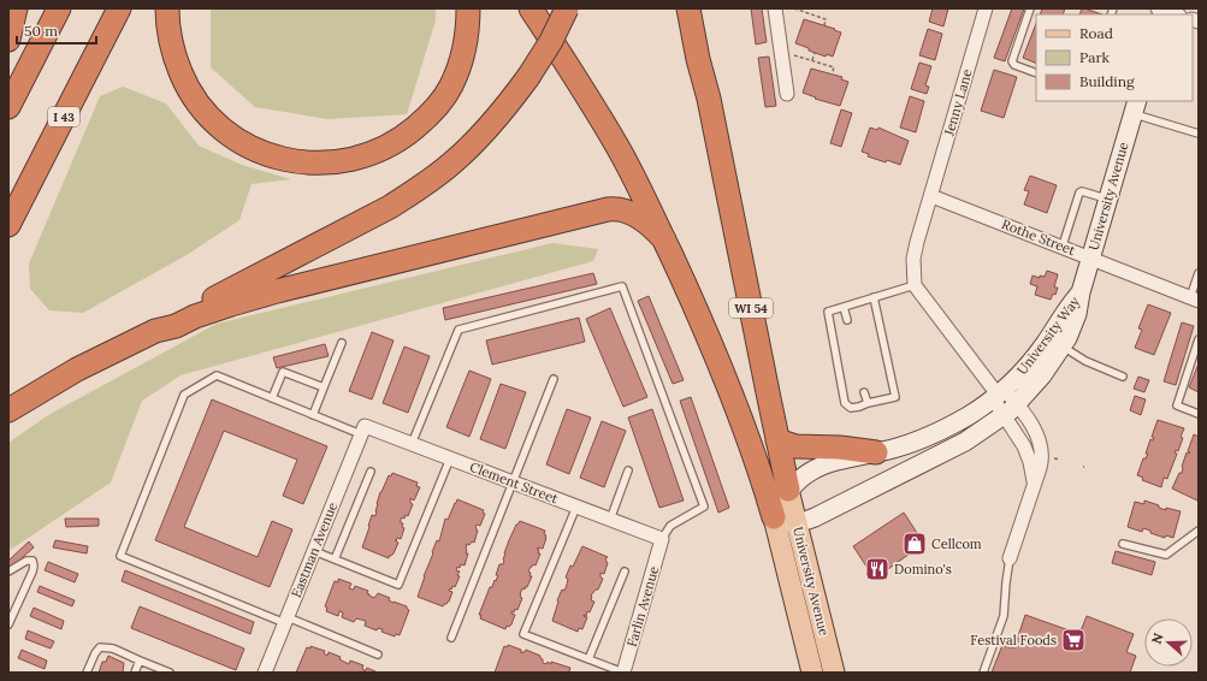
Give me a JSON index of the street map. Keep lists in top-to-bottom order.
{
  "streets": {
    "highway": ["I 43", "WI 54"],
    "main road": ["University Avenue", "University Way"],
    "street": [
      "Jenny Lane",
      "Rothe Street",
      "Clement Street",
      "Eastman Avenue",
      "Farlin Avenue"
    ]
  },
  "crossings": [
    ["Jenny Lane", "Rothe Street"],
    ["University Avenue", "Rothe Street"],
    ["University Avenue", "WI 54"],
    ["University Avenue", "University Way"],
    ["WI 54", "University Way"],
    ["Clement Street", "Eastman Avenue"],
    ["Clement Street", "Farlin Avenue"]
  ],
  "places": {
    "shop": ["Cellcom"],
    "restaurant": ["Domino's"],
    "supermarket": ["Festival Foods"]
  },
  "legend": ["Road", "Park", "Building"],
  "scale_bar": "50 m",
  "north": "left"
}
